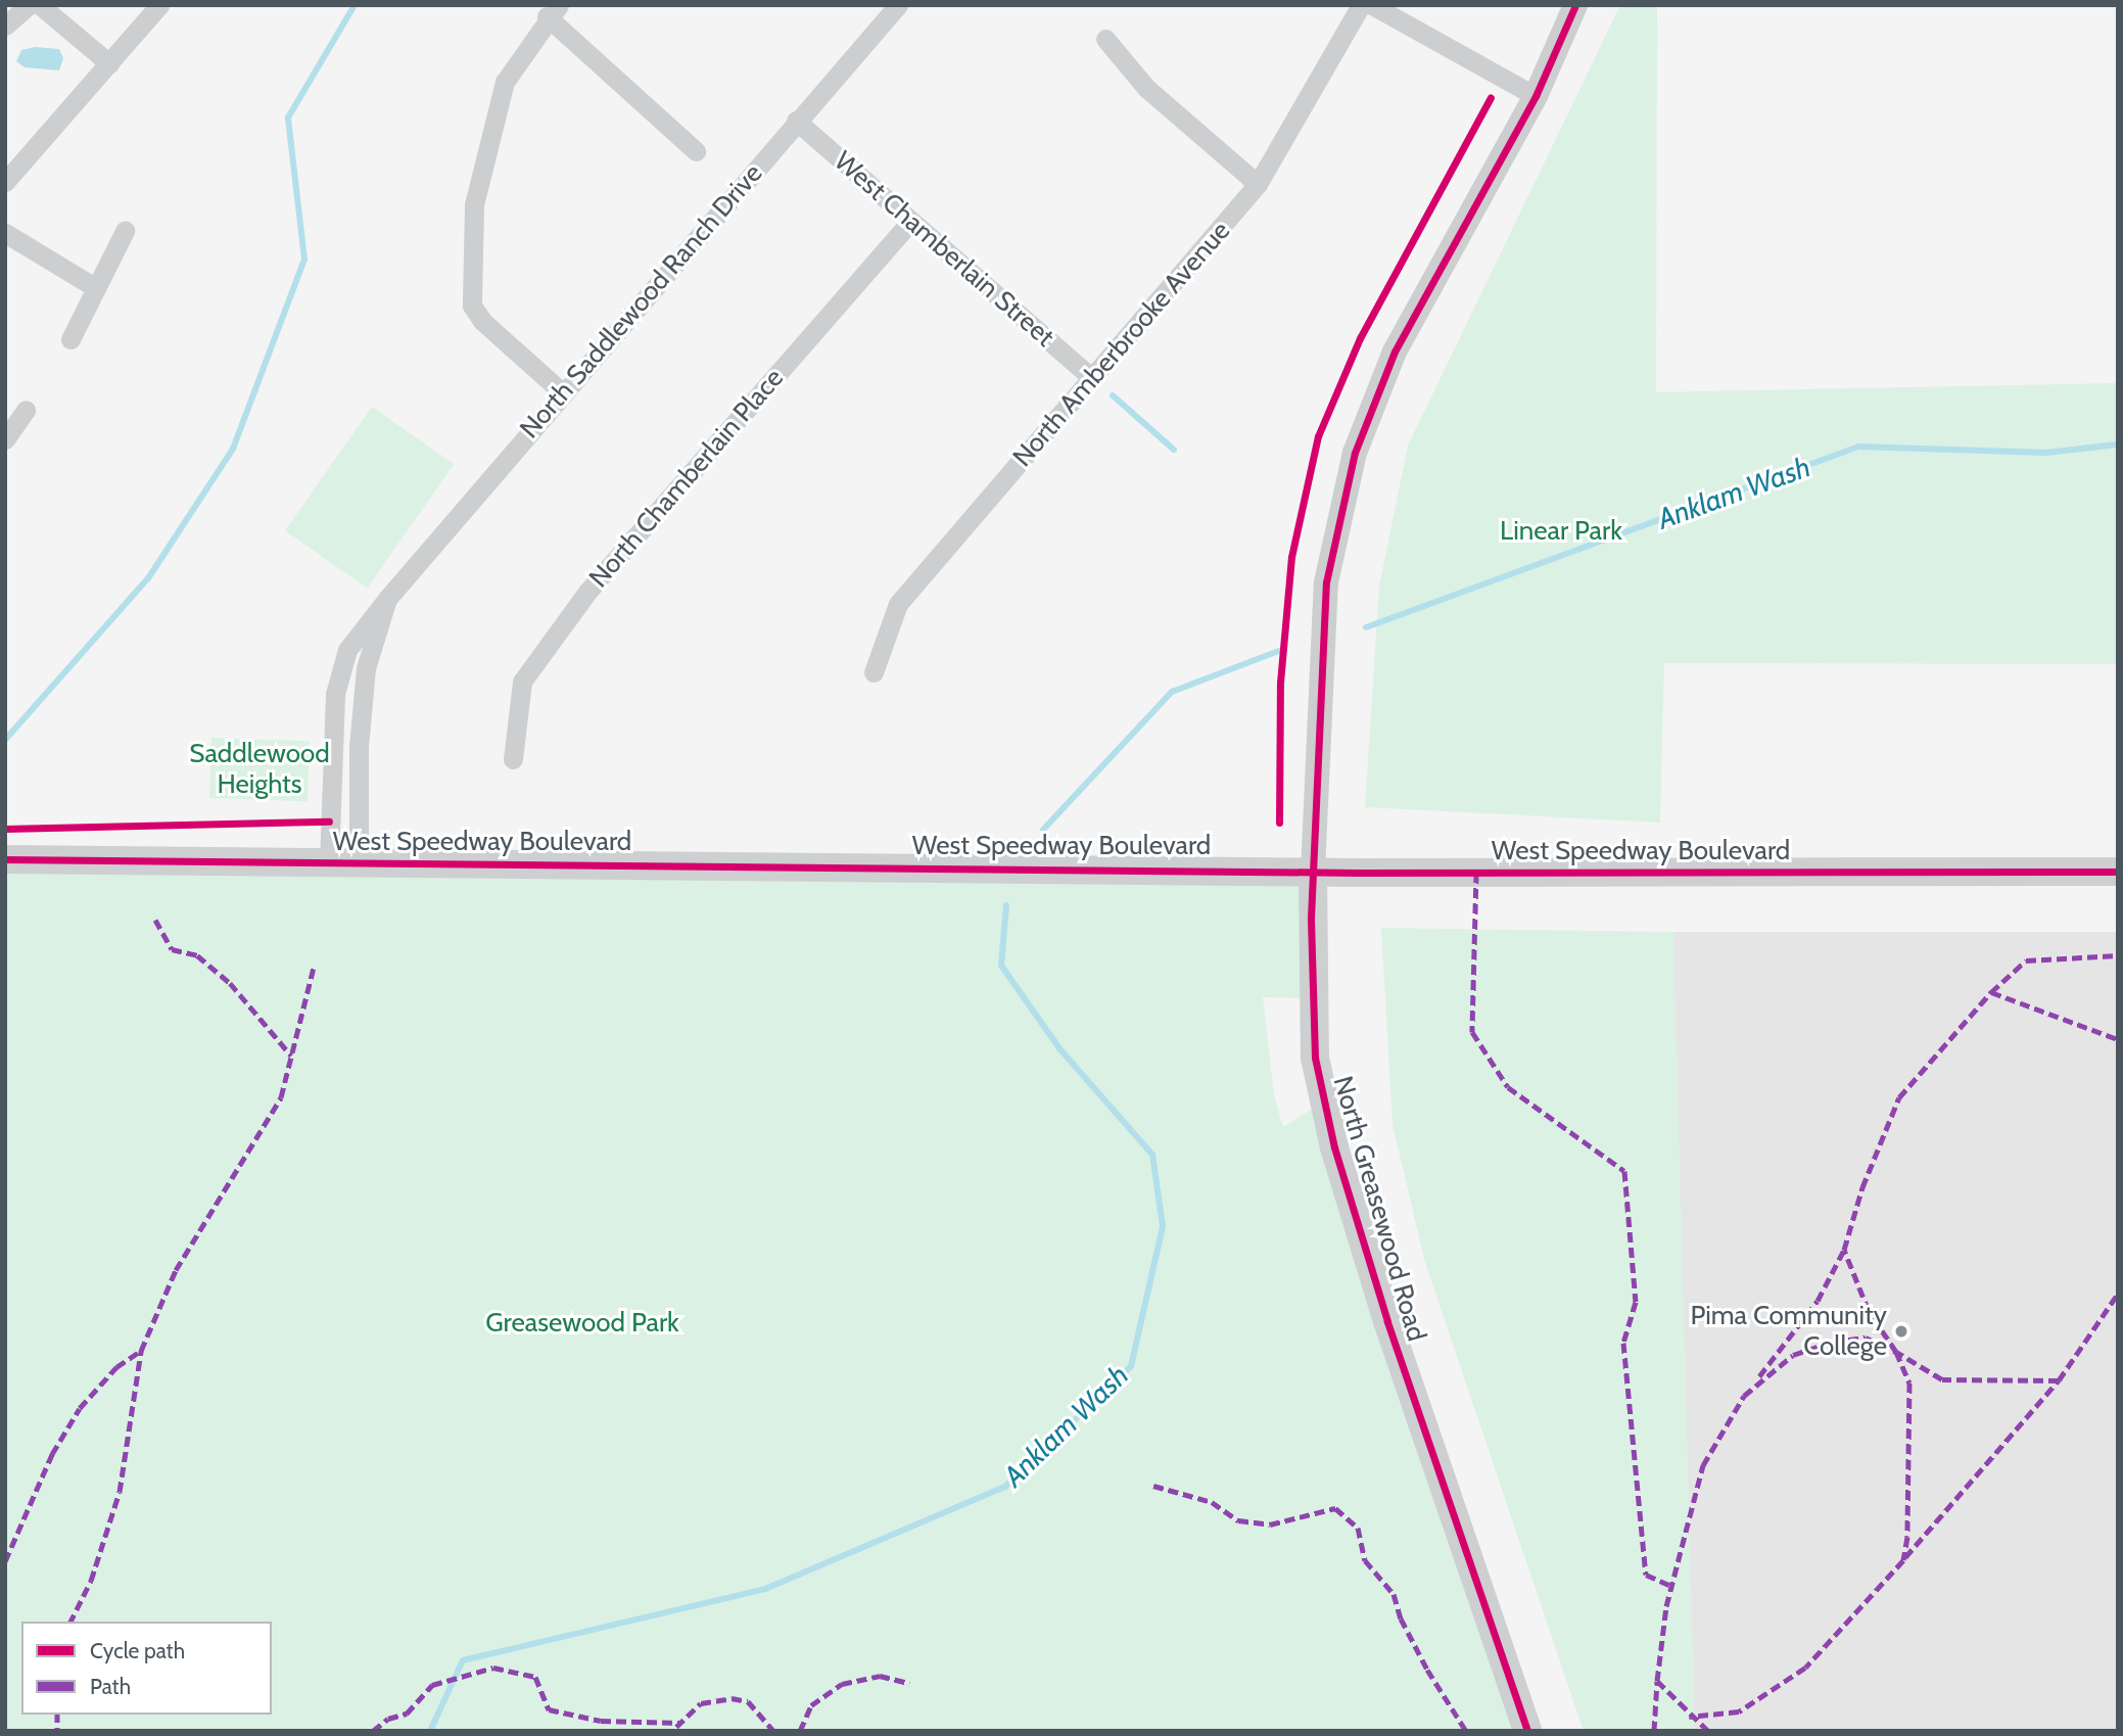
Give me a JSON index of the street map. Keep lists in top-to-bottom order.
{
  "streets": {
    "main road": ["West Speedway Boulevard", "North Greasewood Road"],
    "street": [
      "West Chamberlain Street",
      "North Saddlewood Ranch Drive",
      "North Amberbrooke Avenue",
      "North Chamberlain Place"
    ]
  },
  "crossings": [
    ["West Chamberlain Street", "North Saddlewood Ranch Drive"],
    ["West Chamberlain Street", "North Amberbrooke Avenue"],
    ["West Chamberlain Street", "North Chamberlain Place"],
    ["North Saddlewood Ranch Drive", "West Speedway Boulevard"],
    ["West Speedway Boulevard", "North Greasewood Road"]
  ],
  "water": ["Anklam Wash"],
  "parks": ["Linear Park", "Saddlewood Heights", "Greasewood Park"],
  "places": ["Pima Community College"],
  "legend": ["Cycle path", "Path"]
}
